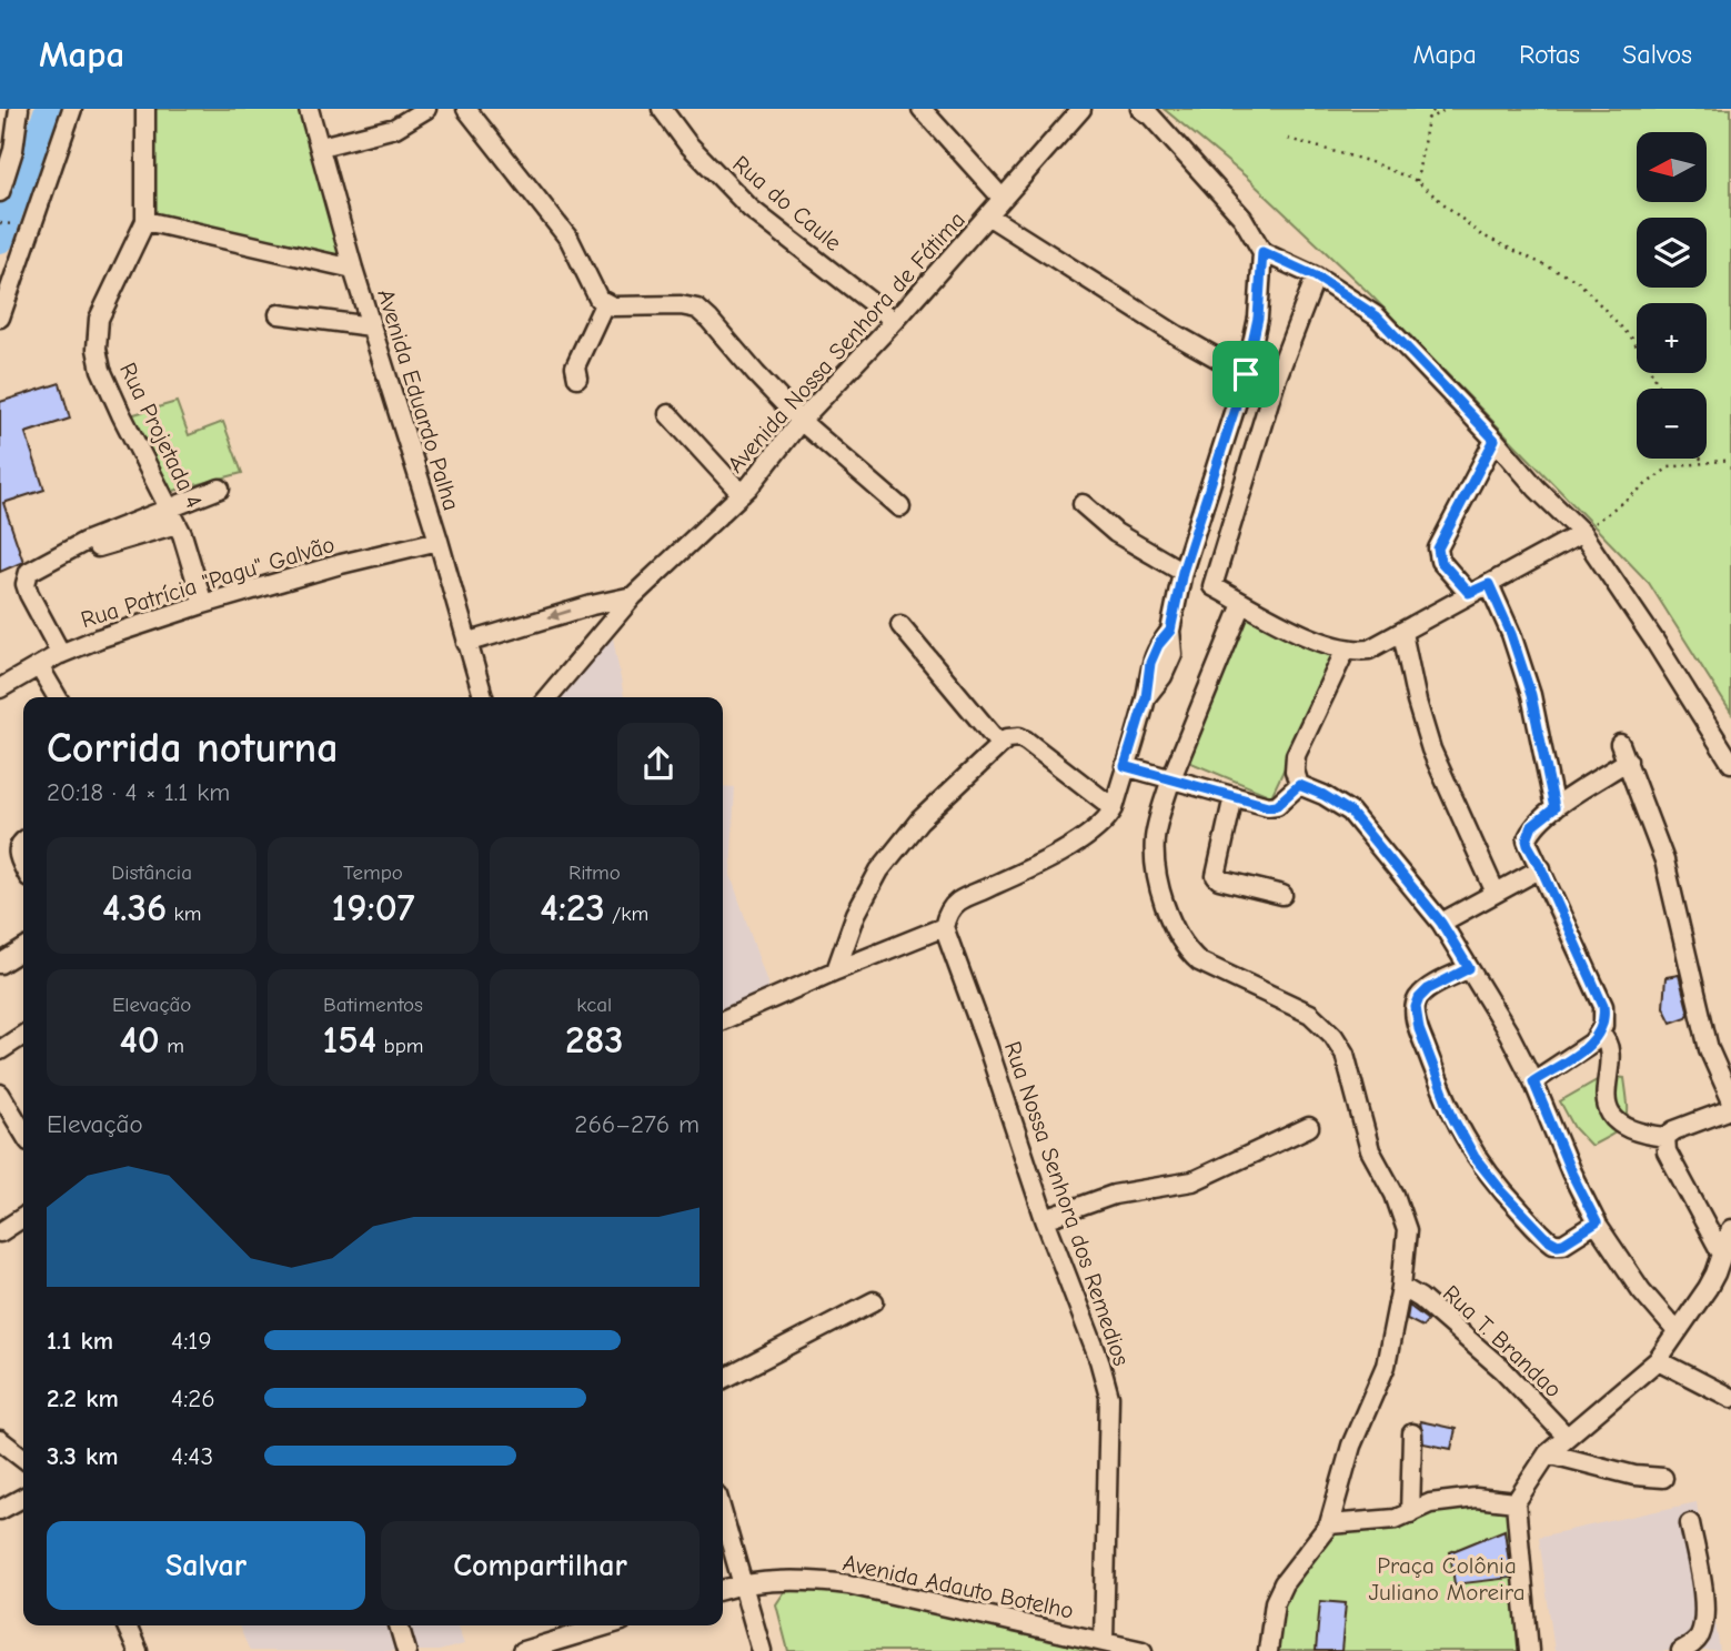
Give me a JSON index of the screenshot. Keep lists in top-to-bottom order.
{
  "streets": {
    "street": [
      "Rua do Caule",
      "Avenida Nossa Senhora de Fátima",
      "Avenida Eduardo Palha",
      "Rua Projetada 4",
      "Rua Patrícia \"Pagu\" Galvão",
      "Rua Nossa Senhora dos Remedios",
      "Rua T. Brandao",
      "Avenida Adauto Botelho"
    ]
  },
  "crossings": [
    ["Rua do Caule", "Avenida Nossa Senhora de Fátima"],
    ["Avenida Eduardo Palha", "Rua Patrícia \"Pagu\" Galvão"],
    ["Rua Projetada 4", "Rua Patrícia \"Pagu\" Galvão"],
    ["Rua Nossa Senhora dos Remedios", "Avenida Adauto Botelho"]
  ],
  "parks": ["Praça Colônia Juliano Moreira"],
  "north": "left",
  "page": {
    "header": "Mapa",
    "nav": ["Mapa", "Rotas", "Salvos"],
    "map_buttons": ["+", "−"],
    "heading": ["Corrida noturna", "20:18 · 4 × 1.1 km"],
    "stats": [
      ["Distância", "4.36 km"],
      ["Tempo", "19:07"],
      ["Ritmo", "4:23 /km"],
      ["Elevação", "40 m"],
      ["Batimentos", "154 bpm"],
      ["kcal", "283"]
    ],
    "chart": ["Elevação", "266–276 m"],
    "list": [
      {
        "name": "1.1 km",
        "note": "4:19"
      },
      {
        "name": "2.2 km",
        "note": "4:26"
      },
      {
        "name": "3.3 km",
        "note": "4:43"
      }
    ],
    "buttons": ["Salvar", "Compartilhar"]
  }
}
